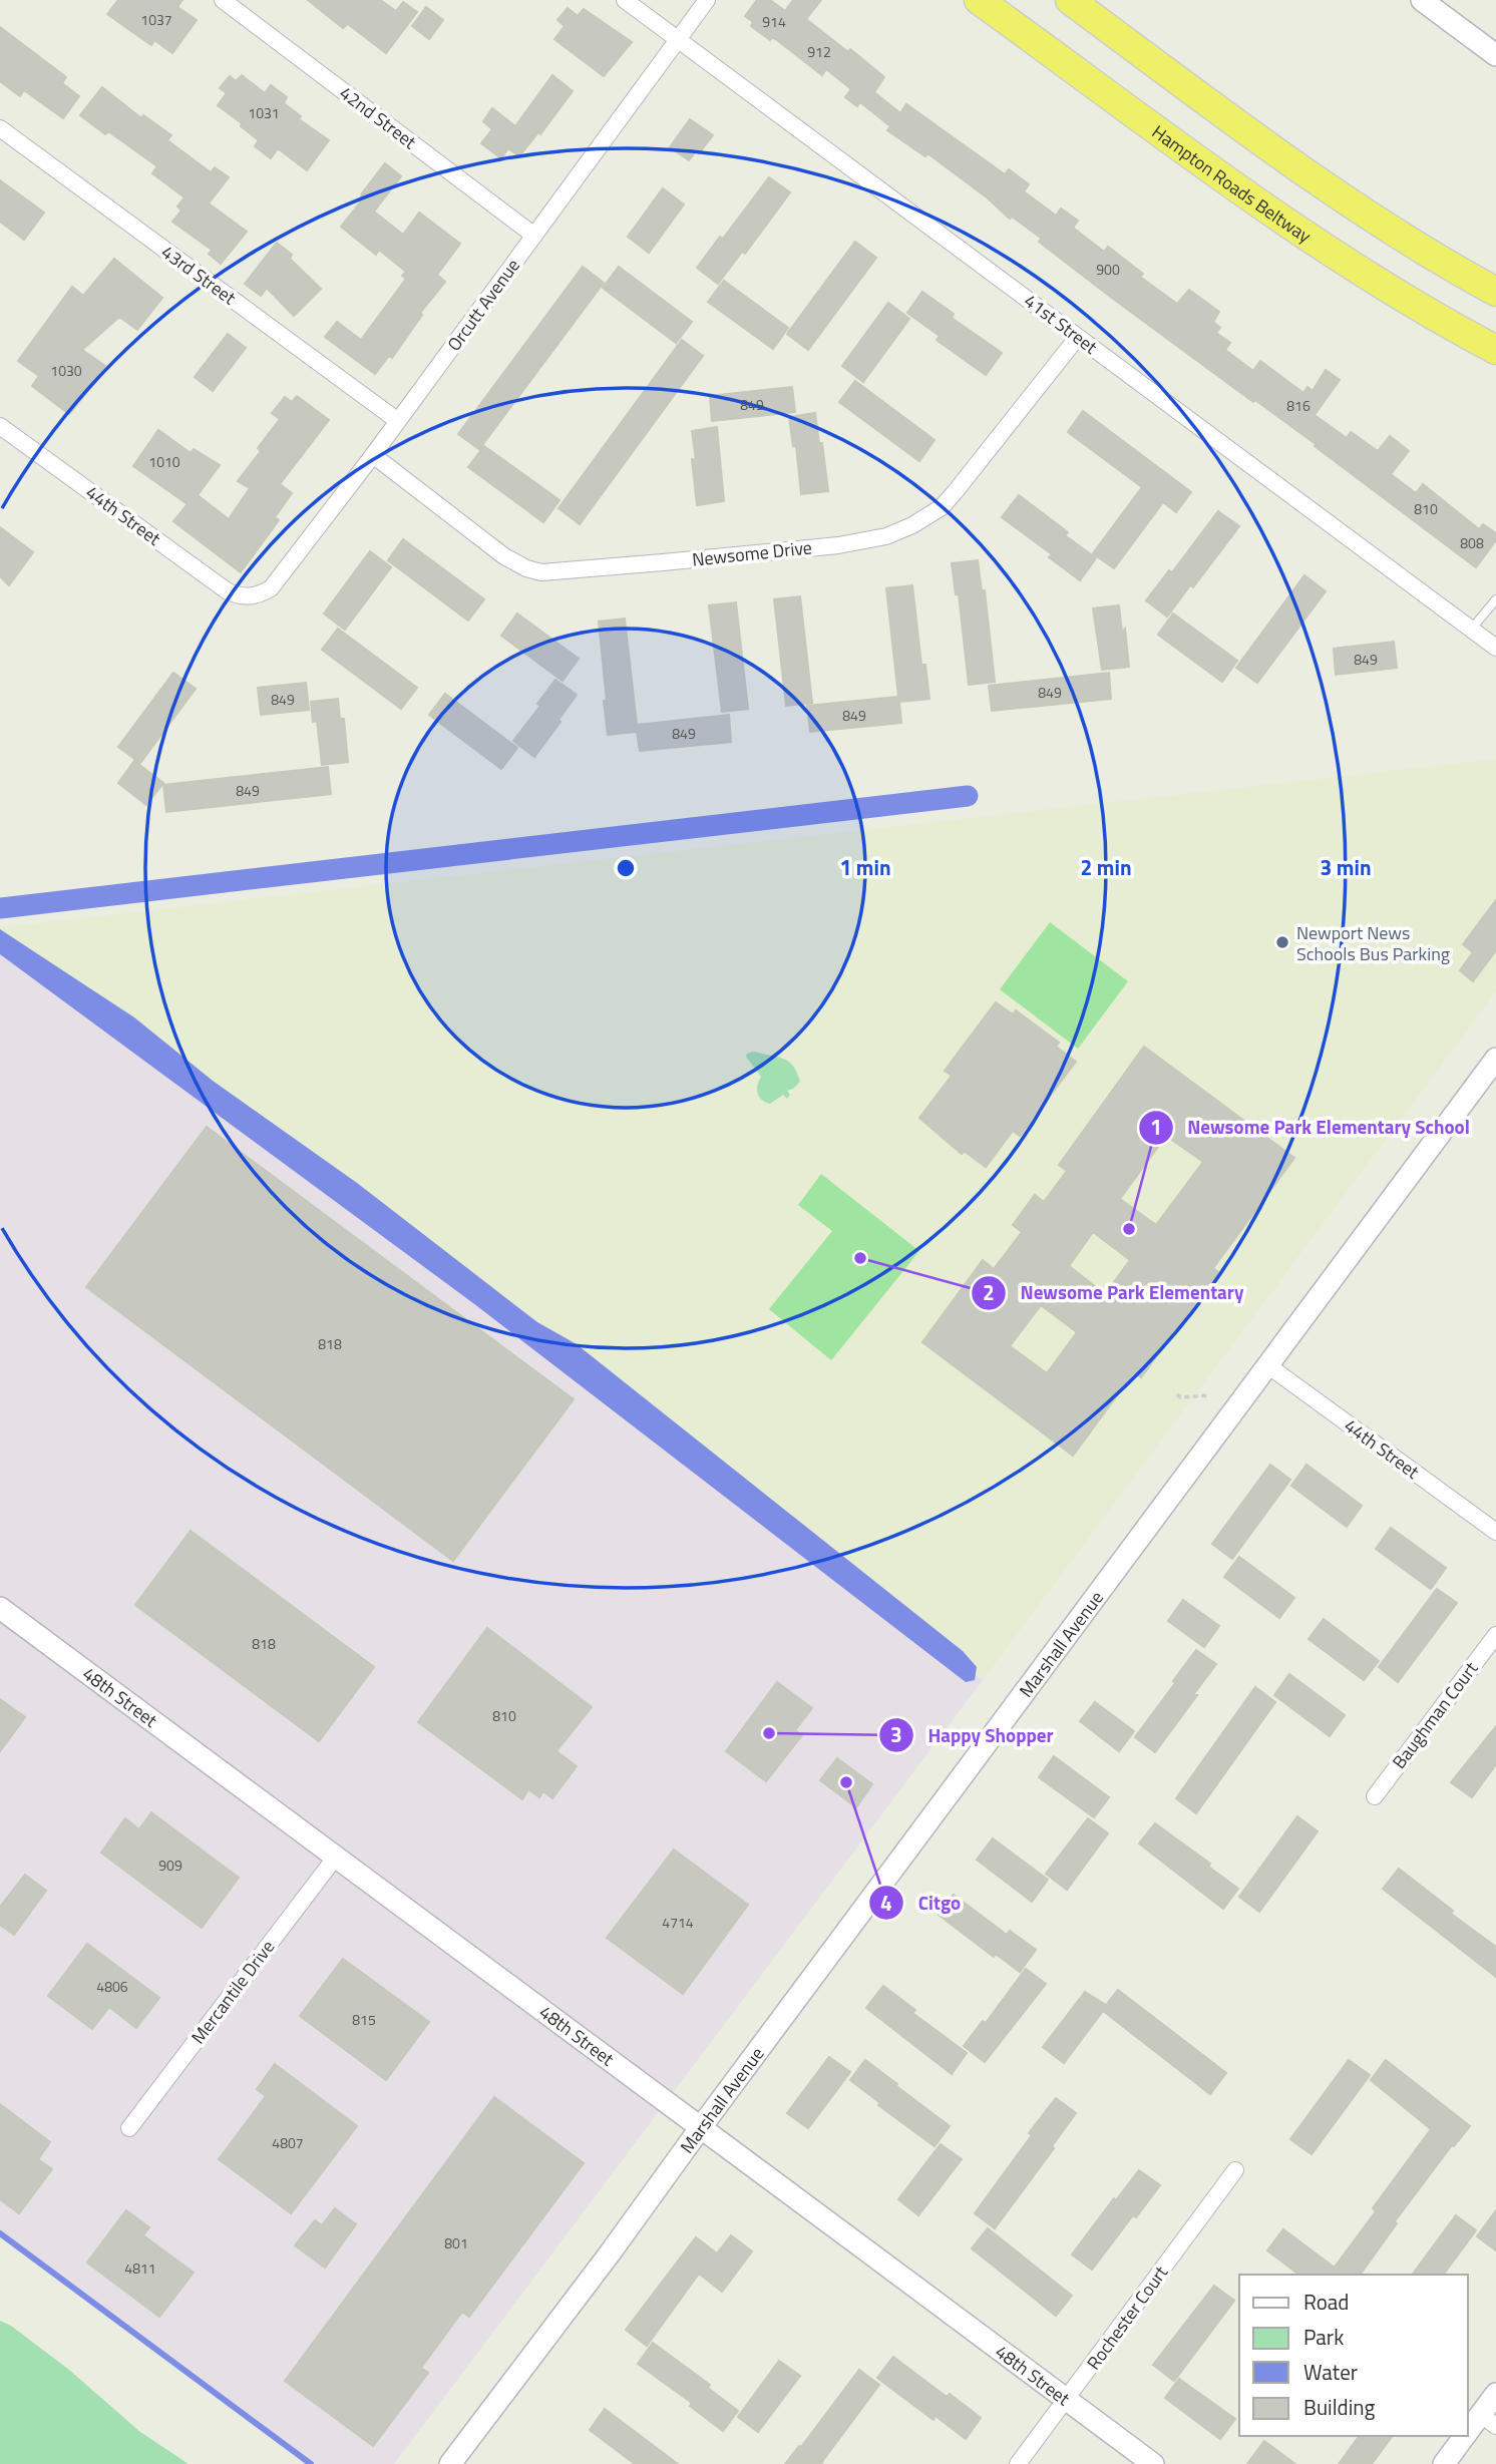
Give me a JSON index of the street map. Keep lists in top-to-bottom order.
{
  "streets": {
    "highway": ["Hampton Roads Beltway"],
    "street": [
      "42nd Street",
      "43rd Street",
      "Orcutt Avenue",
      "41st Street",
      "44th Street",
      "Newsome Drive",
      "Marshall Avenue",
      "48th Street",
      "Baughman Court",
      "Mercantile Drive",
      "Rochester Court"
    ]
  },
  "crossings": [
    ["42nd Street", "Orcutt Avenue"],
    ["43rd Street", "Orcutt Avenue"],
    ["Orcutt Avenue", "41st Street"],
    ["Orcutt Avenue", "44th Street"],
    ["Orcutt Avenue", "Newsome Drive"],
    ["41st Street", "Newsome Drive"],
    ["44th Street", "Marshall Avenue"],
    ["Marshall Avenue", "48th Street"],
    ["48th Street", "Mercantile Drive"],
    ["48th Street", "Rochester Court"]
  ],
  "places": [
    "Newport News Schools Bus Parking",
    "Newsome Park Elementary School",
    "Newsome Park Elementary",
    "Happy Shopper",
    "Citgo"
  ],
  "house_numbers": [
    "1037",
    "914",
    "912",
    "1031",
    "900",
    "1030",
    "849",
    "816",
    "1010",
    "810",
    "808",
    "849",
    "849",
    "849",
    "849",
    "849",
    "849",
    "818",
    "818",
    "810",
    "909",
    "4714",
    "4806",
    "815",
    "4807",
    "801",
    "4811"
  ],
  "legend": [
    "Road",
    "Park",
    "Water",
    "Building"
  ],
  "rings": ["1 min", "2 min", "3 min"]
}
